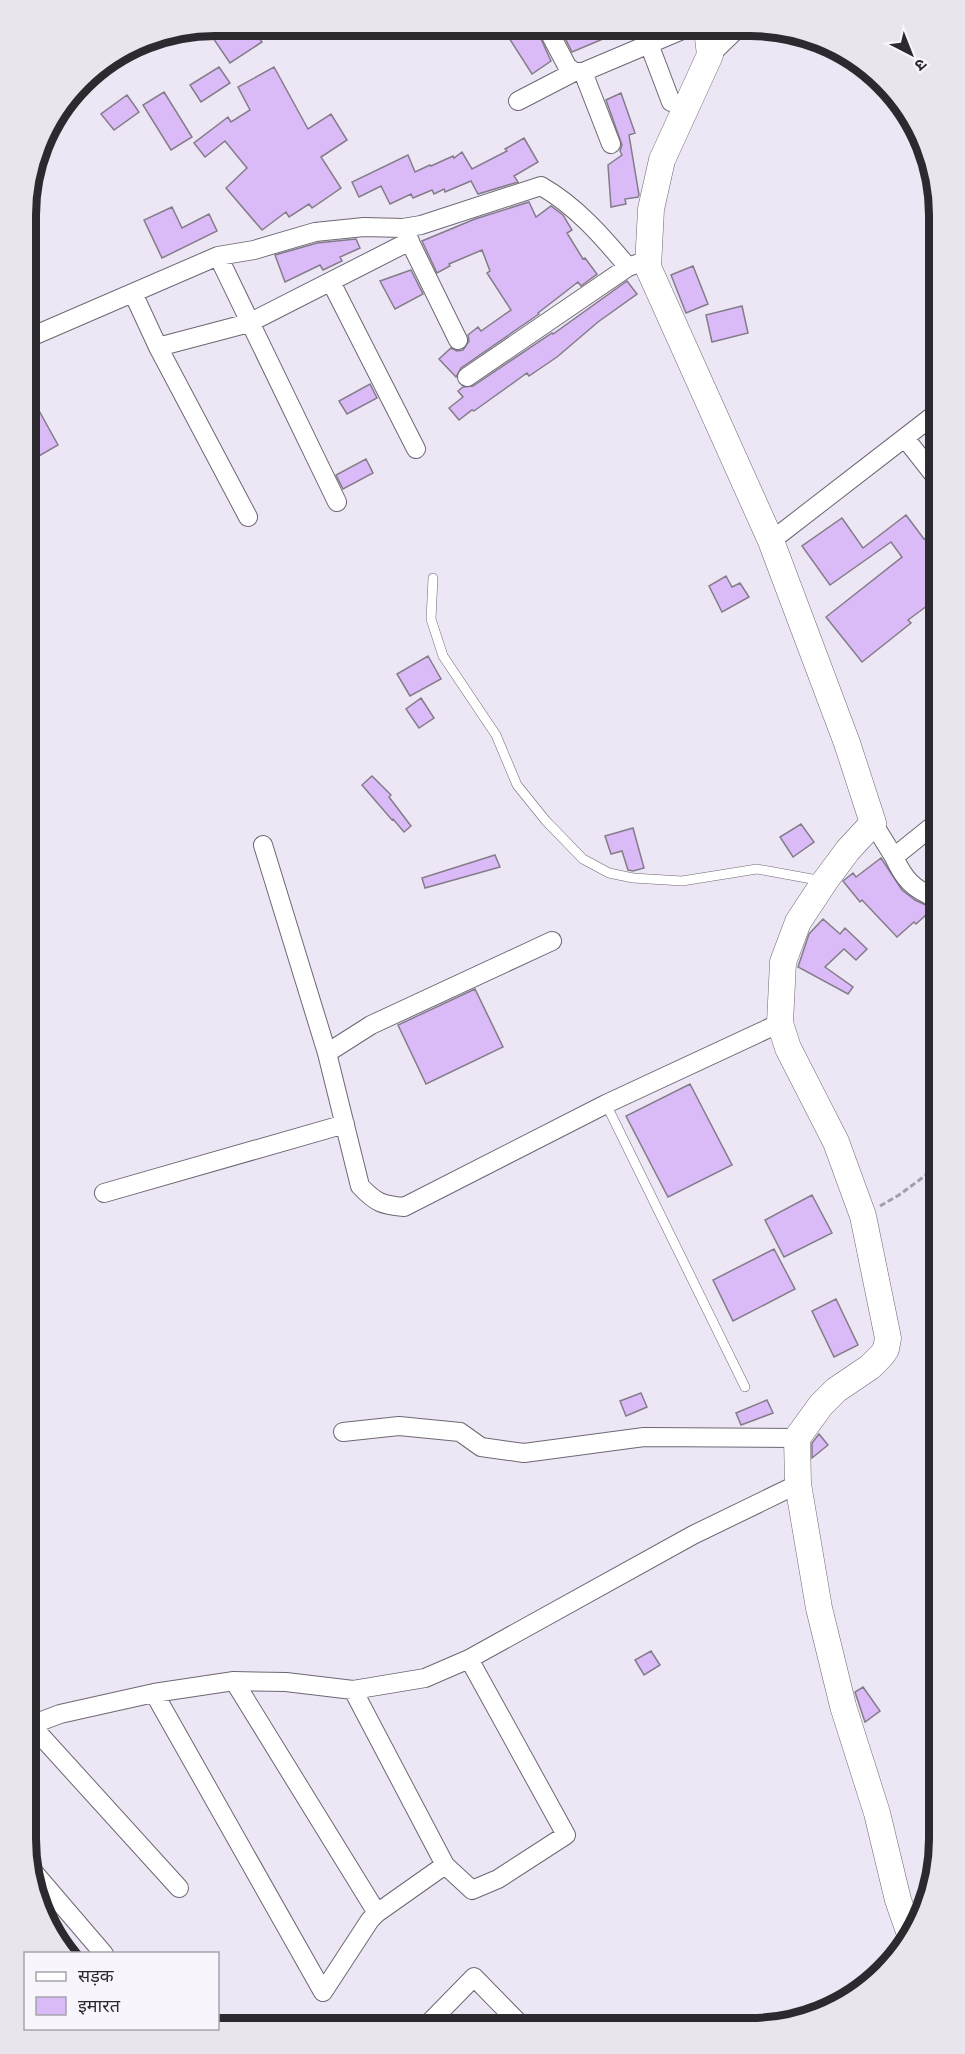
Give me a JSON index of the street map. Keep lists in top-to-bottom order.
{
  "legend": ["सड़क", "इमारत"],
  "north": "bottom right"
}
